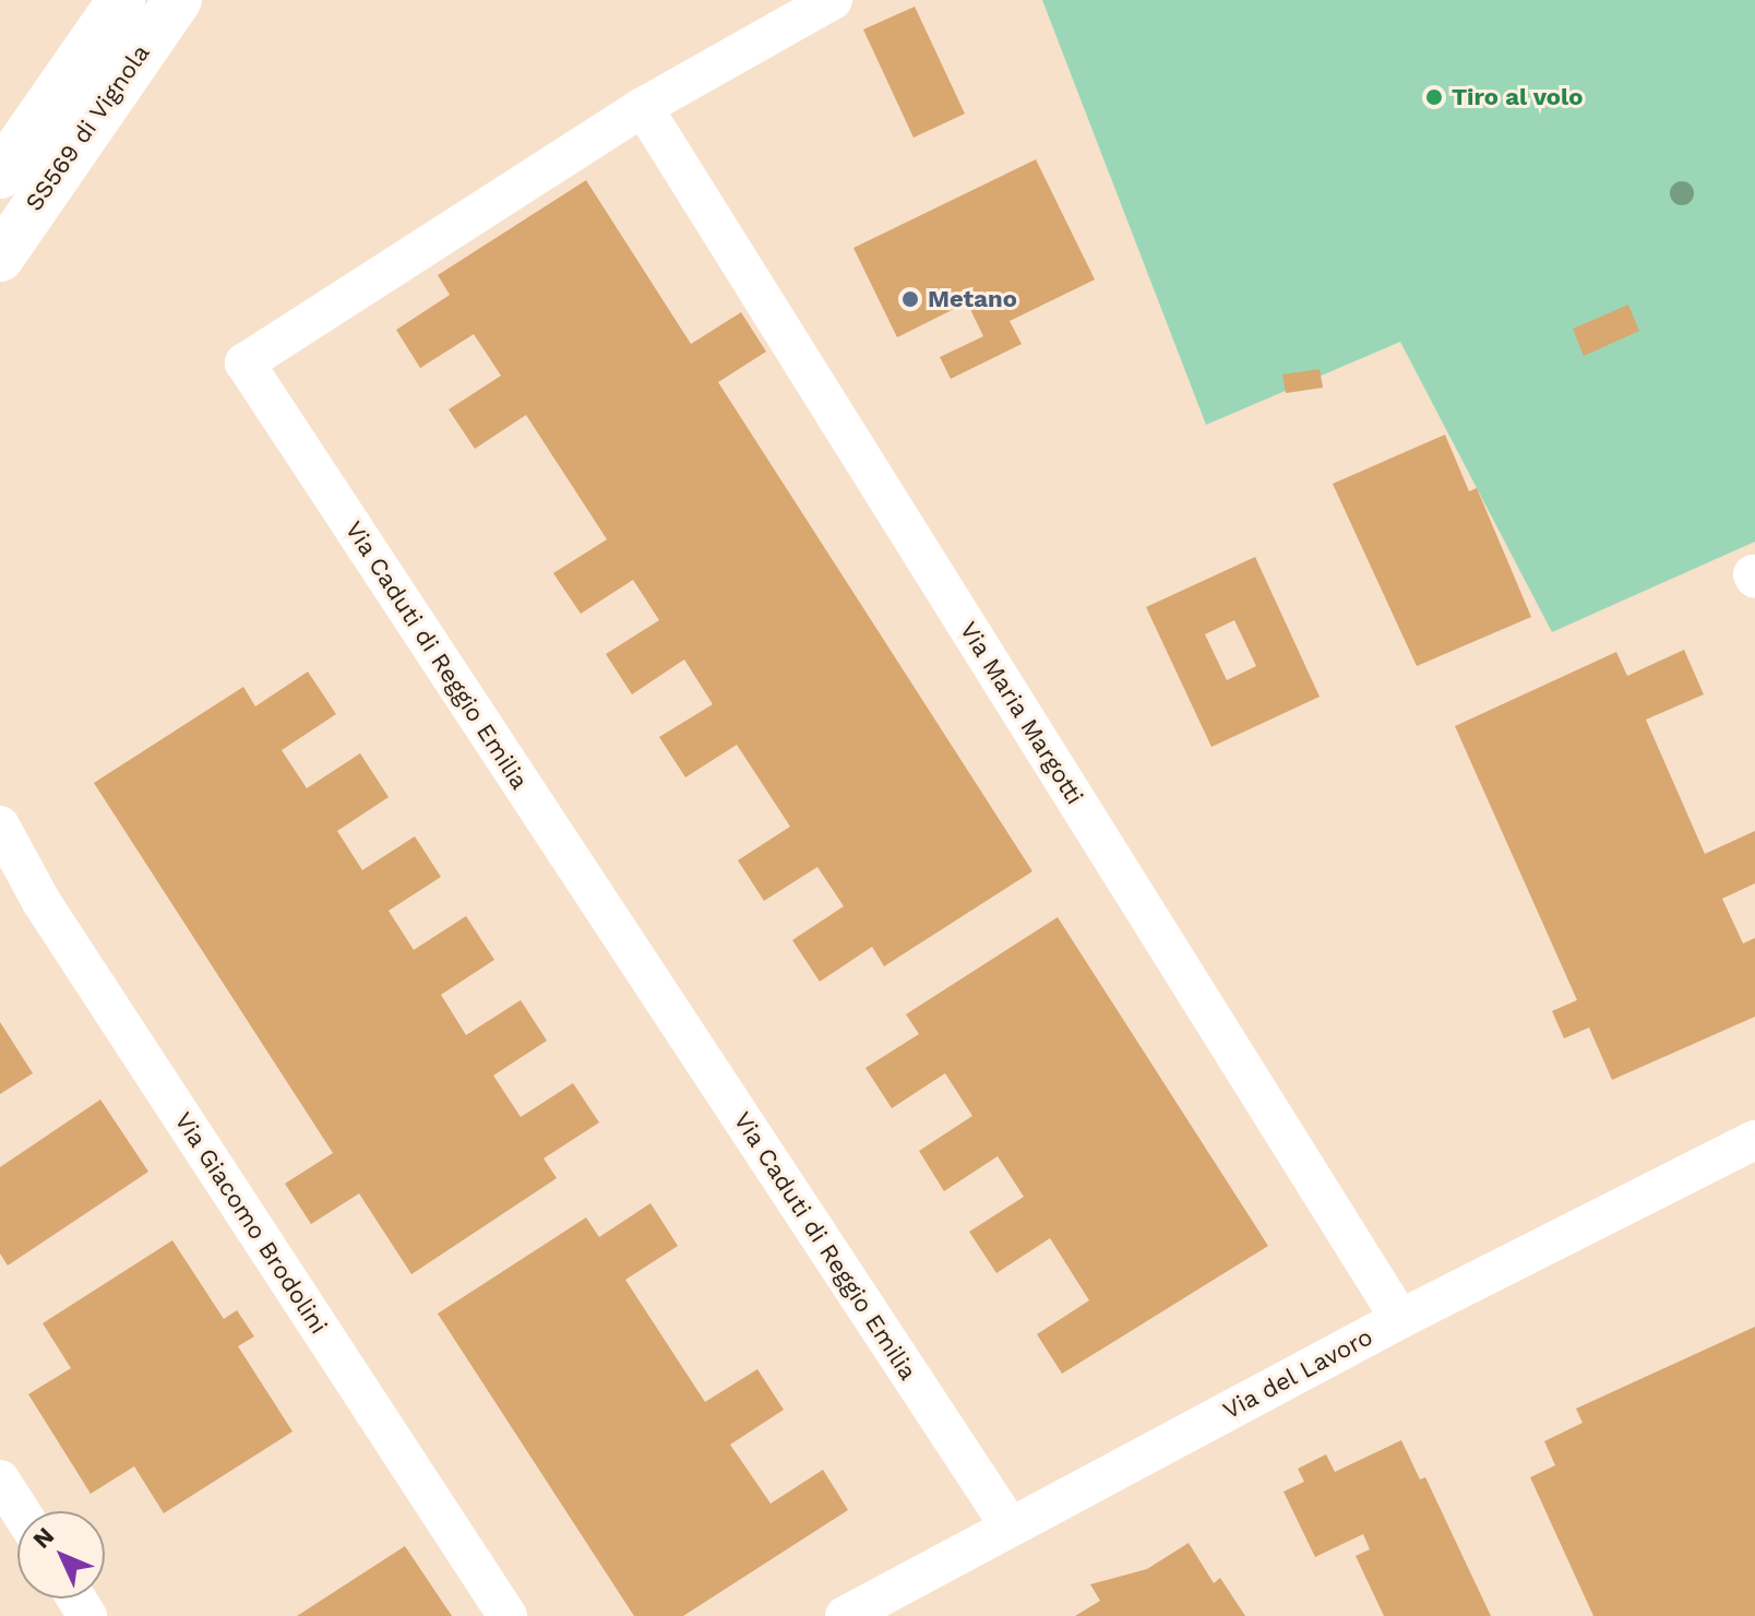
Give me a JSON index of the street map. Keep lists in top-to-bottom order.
{
  "streets": {
    "highway": ["SS569 di Vignola"],
    "street": [
      "Via Caduti di Reggio Emilia",
      "Via Maria Margotti",
      "Via Giacomo Brodolini",
      "Via del Lavoro"
    ]
  },
  "crossings": [
    ["Via Caduti di Reggio Emilia", "Via Maria Margotti"],
    ["Via Caduti di Reggio Emilia", "Via del Lavoro"],
    ["Via Maria Margotti", "Via del Lavoro"]
  ],
  "places": ["Tiro al volo", "Metano"],
  "north": "top left"
}
